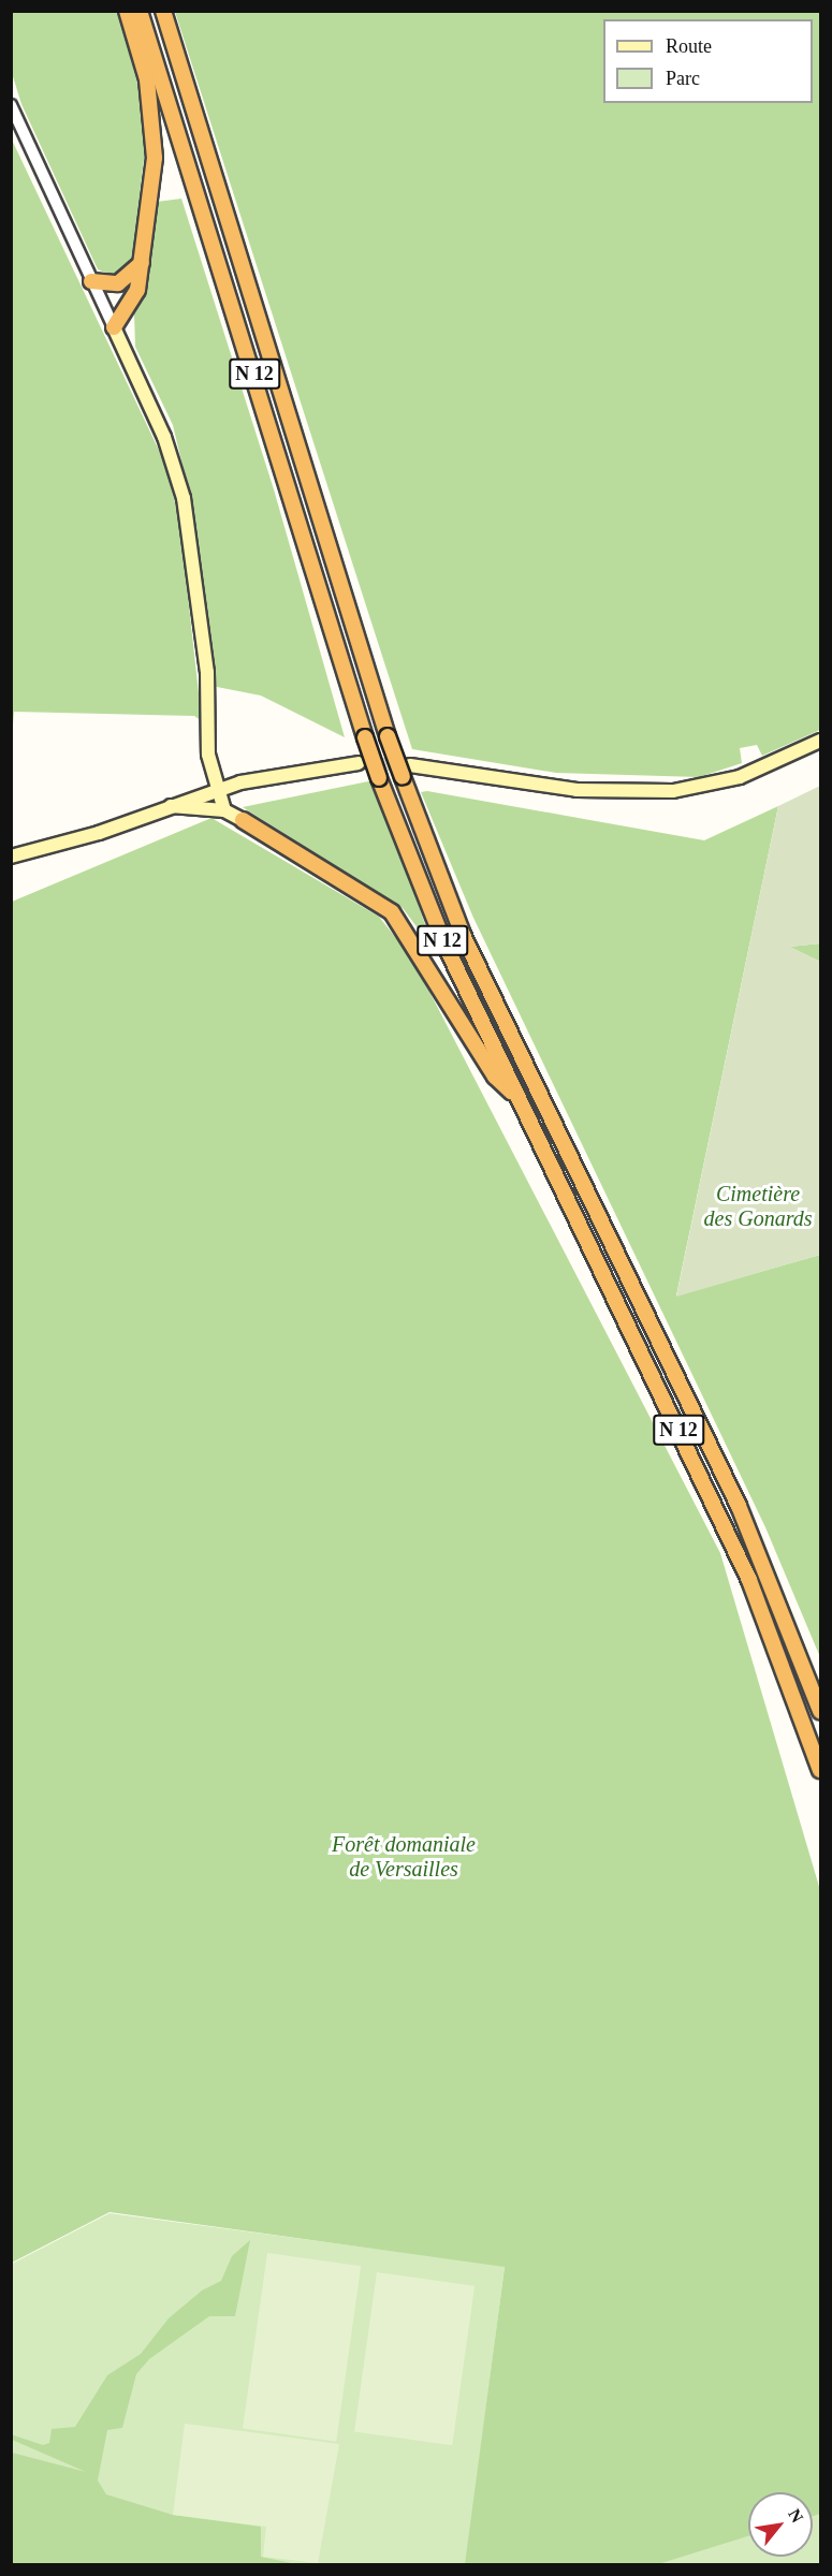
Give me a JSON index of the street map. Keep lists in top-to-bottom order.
{
  "streets": {
    "highway": ["N 12"]
  },
  "parks": ["Cimetière des Gonards", "Forêt domaniale de Versailles"],
  "legend": ["Route", "Parc"],
  "north": "top right"
}
